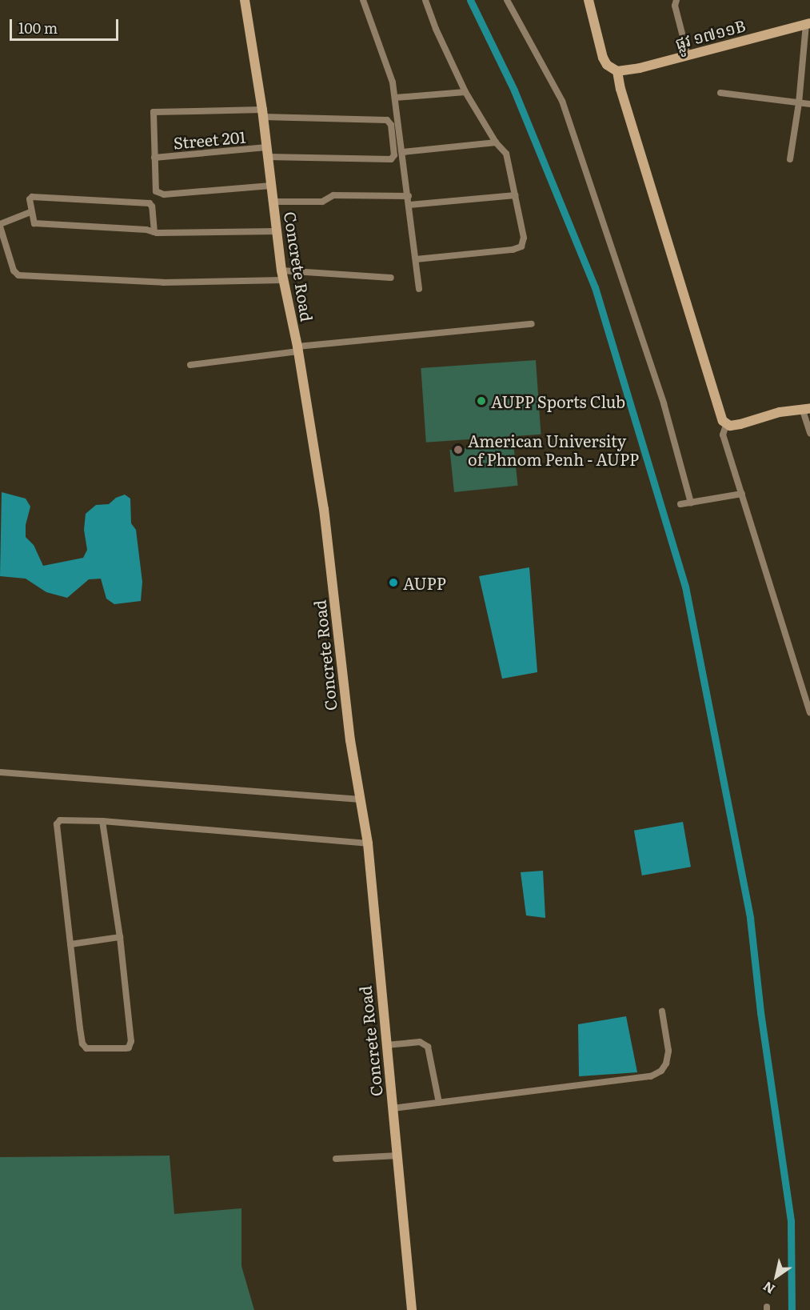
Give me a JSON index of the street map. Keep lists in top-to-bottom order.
{
  "streets": {
    "street": ["ផ្លូវ ១៧១១B", "Street 201", "Concrete Road"]
  },
  "crossings": [
    ["Street 201", "Concrete Road"]
  ],
  "places": ["AUPP Sports Club", "American University of Phnom Penh - AUPP", "AUPP"],
  "scale_bar": "100 m",
  "north": "bottom left"
}
